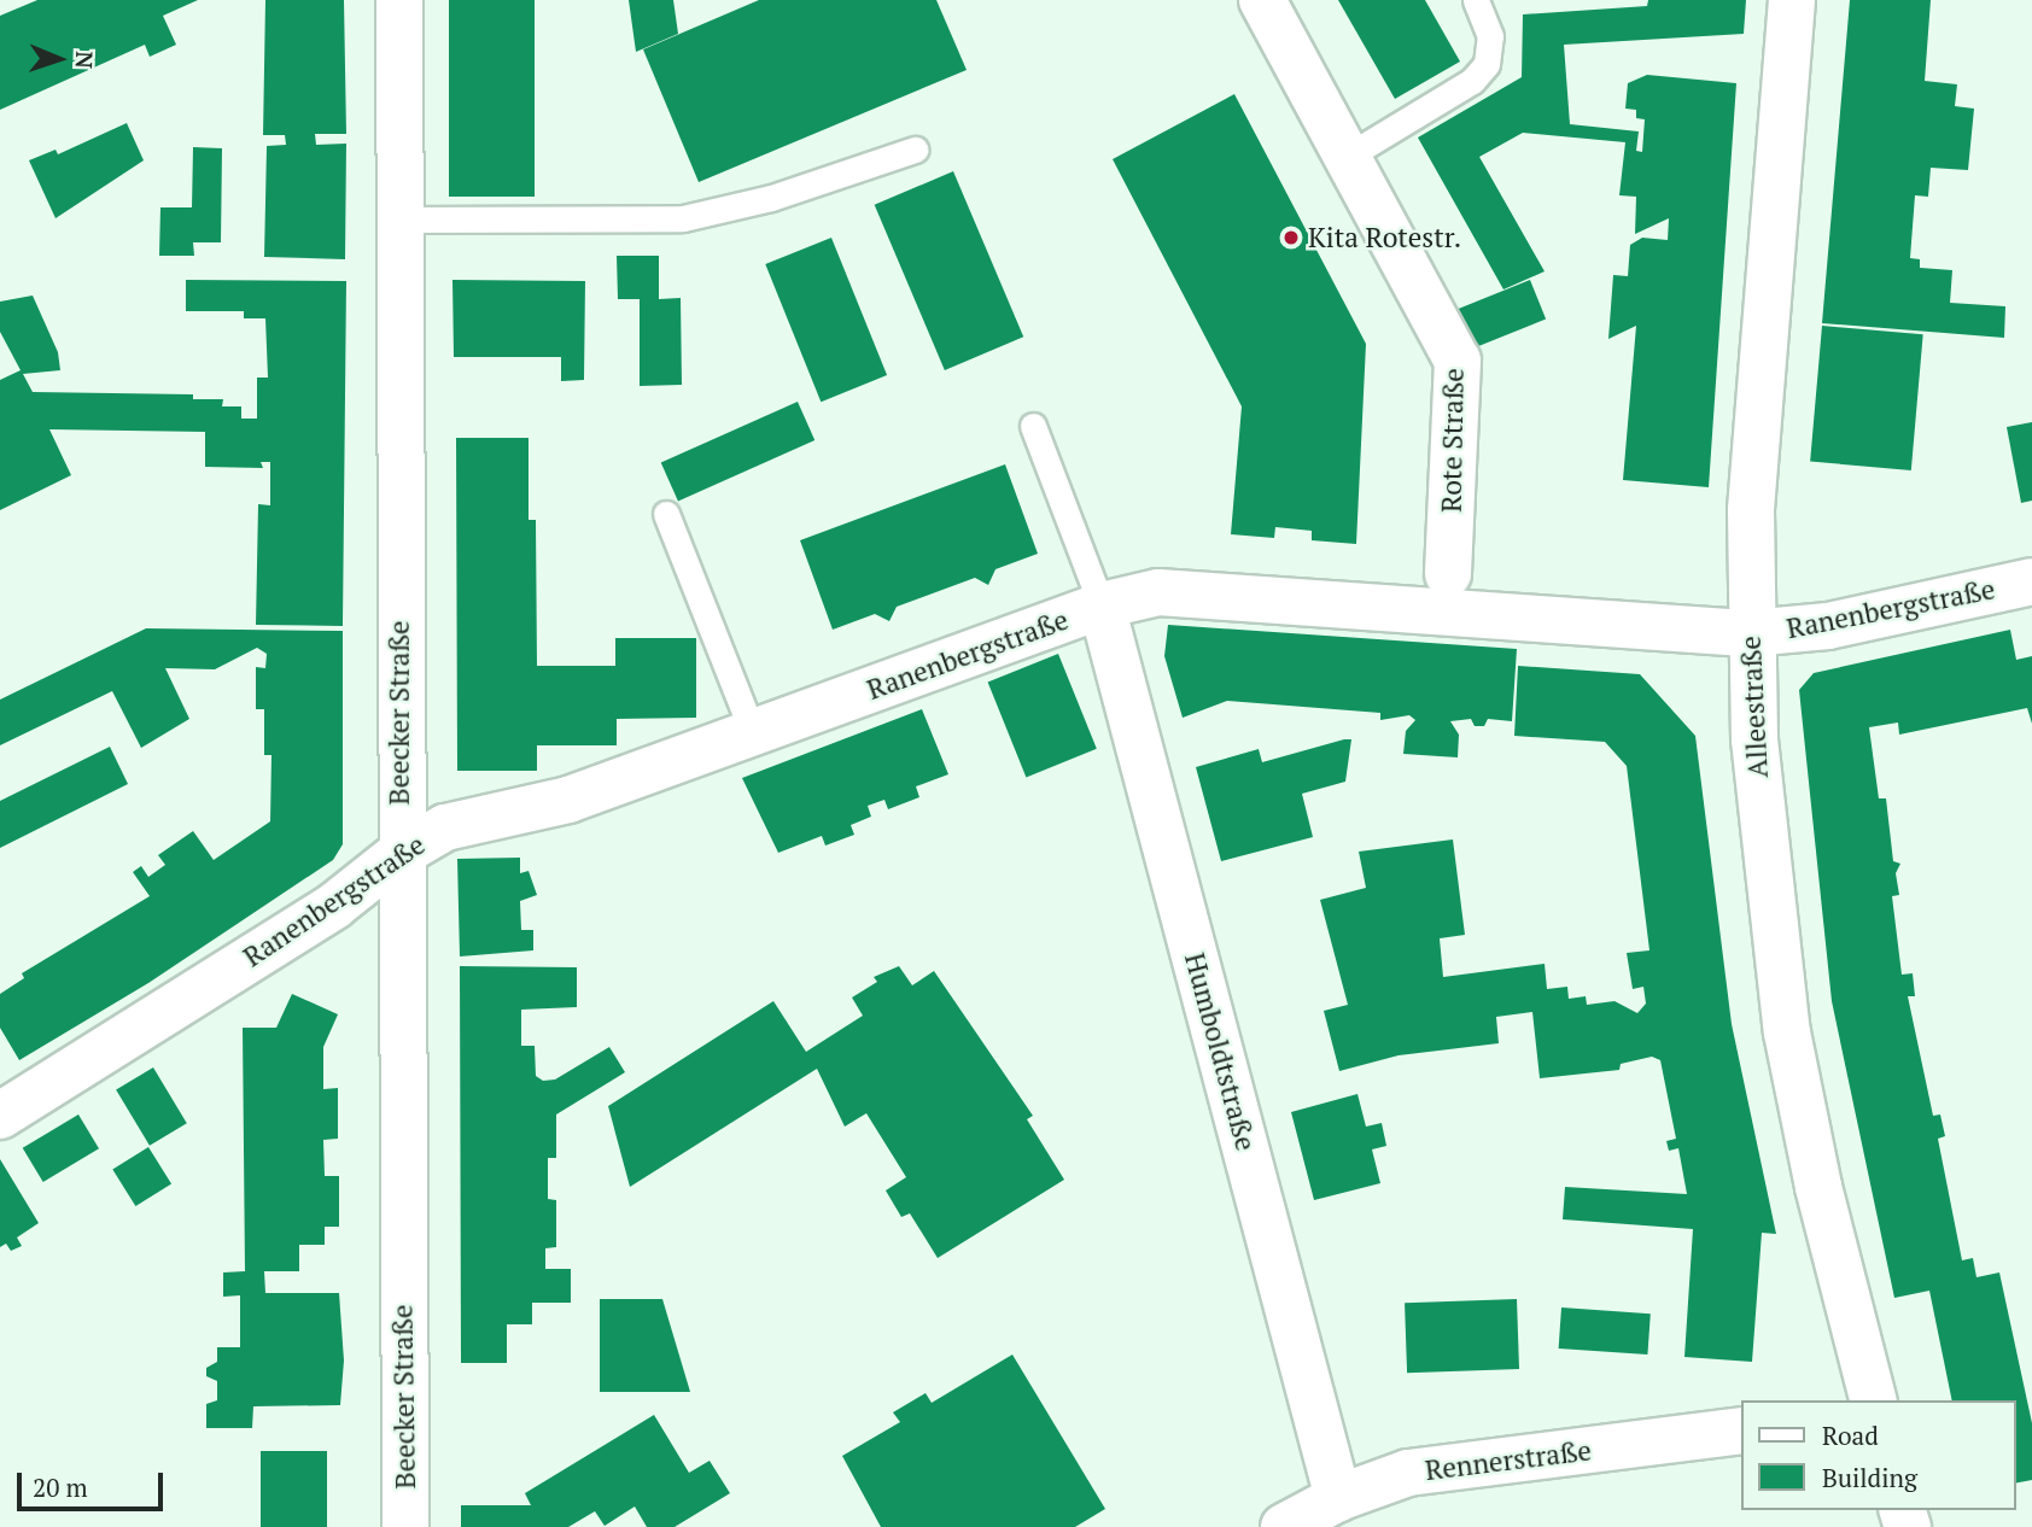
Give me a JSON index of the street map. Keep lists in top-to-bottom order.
{
  "streets": {
    "street": [
      "Rote Straße",
      "Ranenbergstraße",
      "Alleestraße",
      "Beecker Straße",
      "Humboldtstraße",
      "Rennerstraße"
    ]
  },
  "crossings": [
    ["Ranenbergstraße", "Alleestraße"],
    ["Ranenbergstraße", "Beecker Straße"],
    ["Ranenbergstraße", "Humboldtstraße"],
    ["Humboldtstraße", "Rennerstraße"]
  ],
  "places": ["Kita Rotestr."],
  "legend": ["Road", "Building"],
  "scale_bar": "20 m",
  "north": "right"
}
